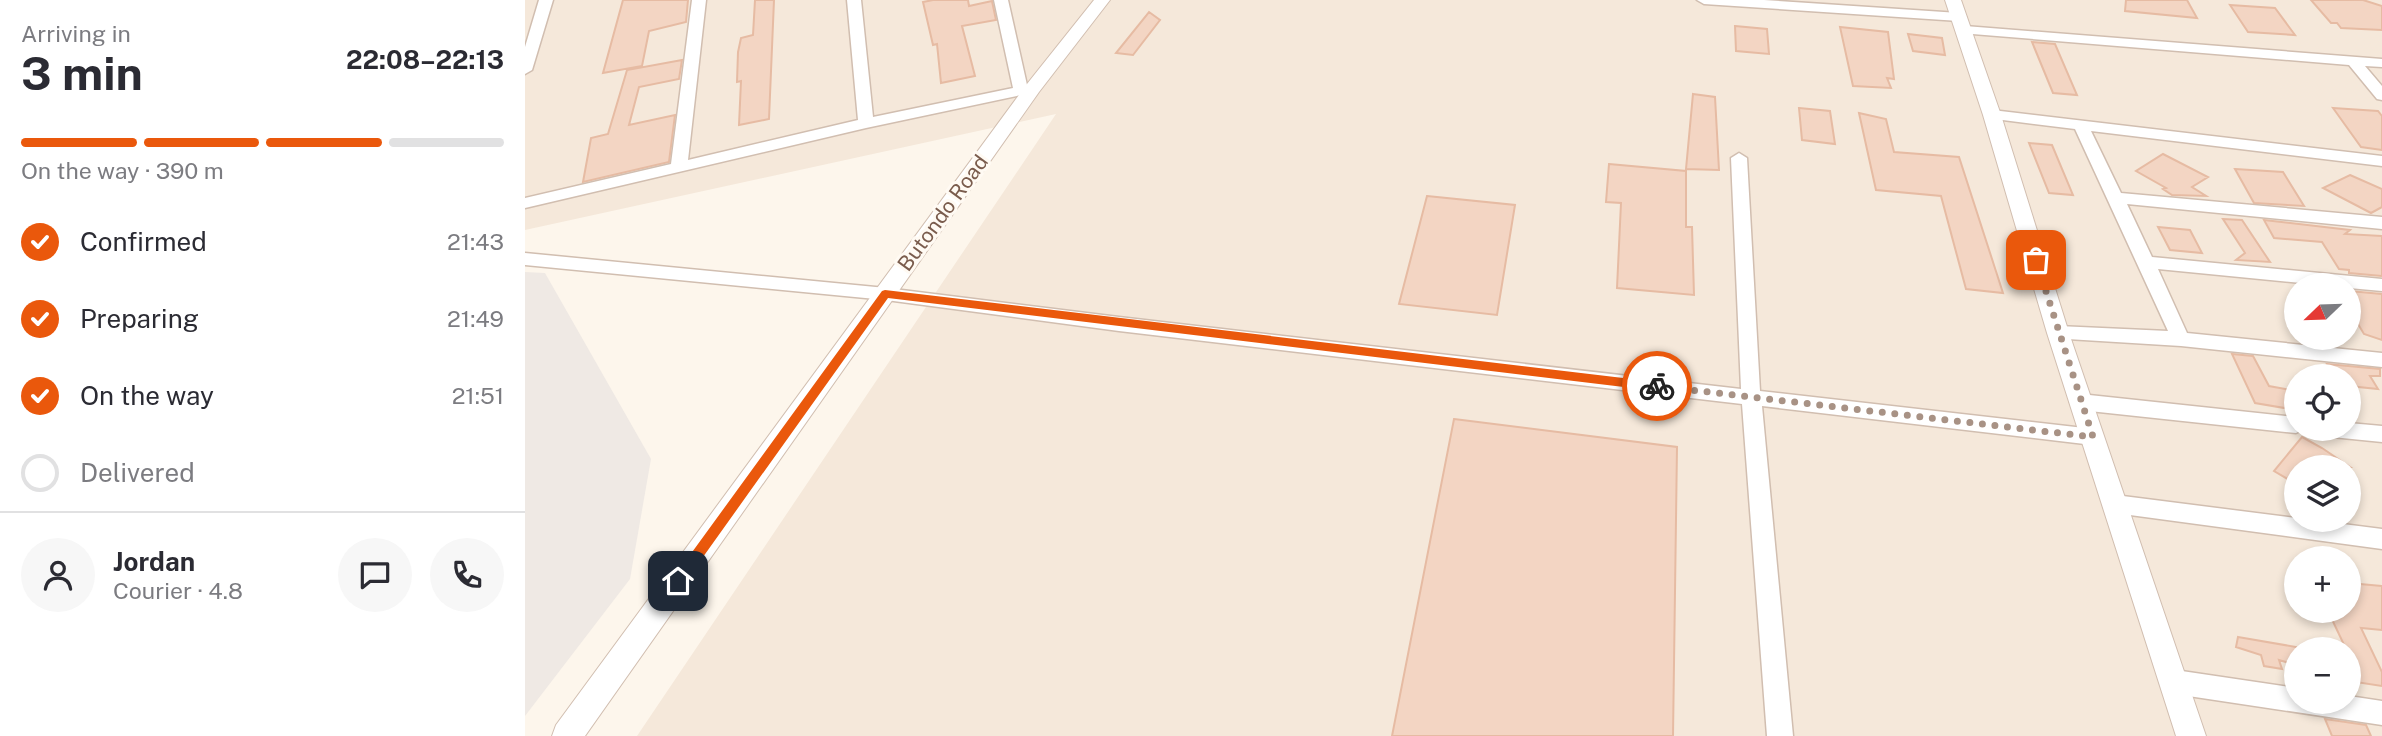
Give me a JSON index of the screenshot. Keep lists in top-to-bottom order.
{
  "streets": {
    "street": ["Butondo Road"]
  },
  "north": "bottom left",
  "page": {
    "heading": ["3 min", "Arriving in", "22:08–22:13"],
    "panel": ["Jordan", "Courier · 4.8"],
    "bar": "On the way · 390 m",
    "list": [
      ["Confirmed", "21:43"],
      ["Preparing", "21:49"],
      ["On the way", "21:51"],
      "Delivered"
    ],
    "map_buttons": ["+", "−"]
  }
}
